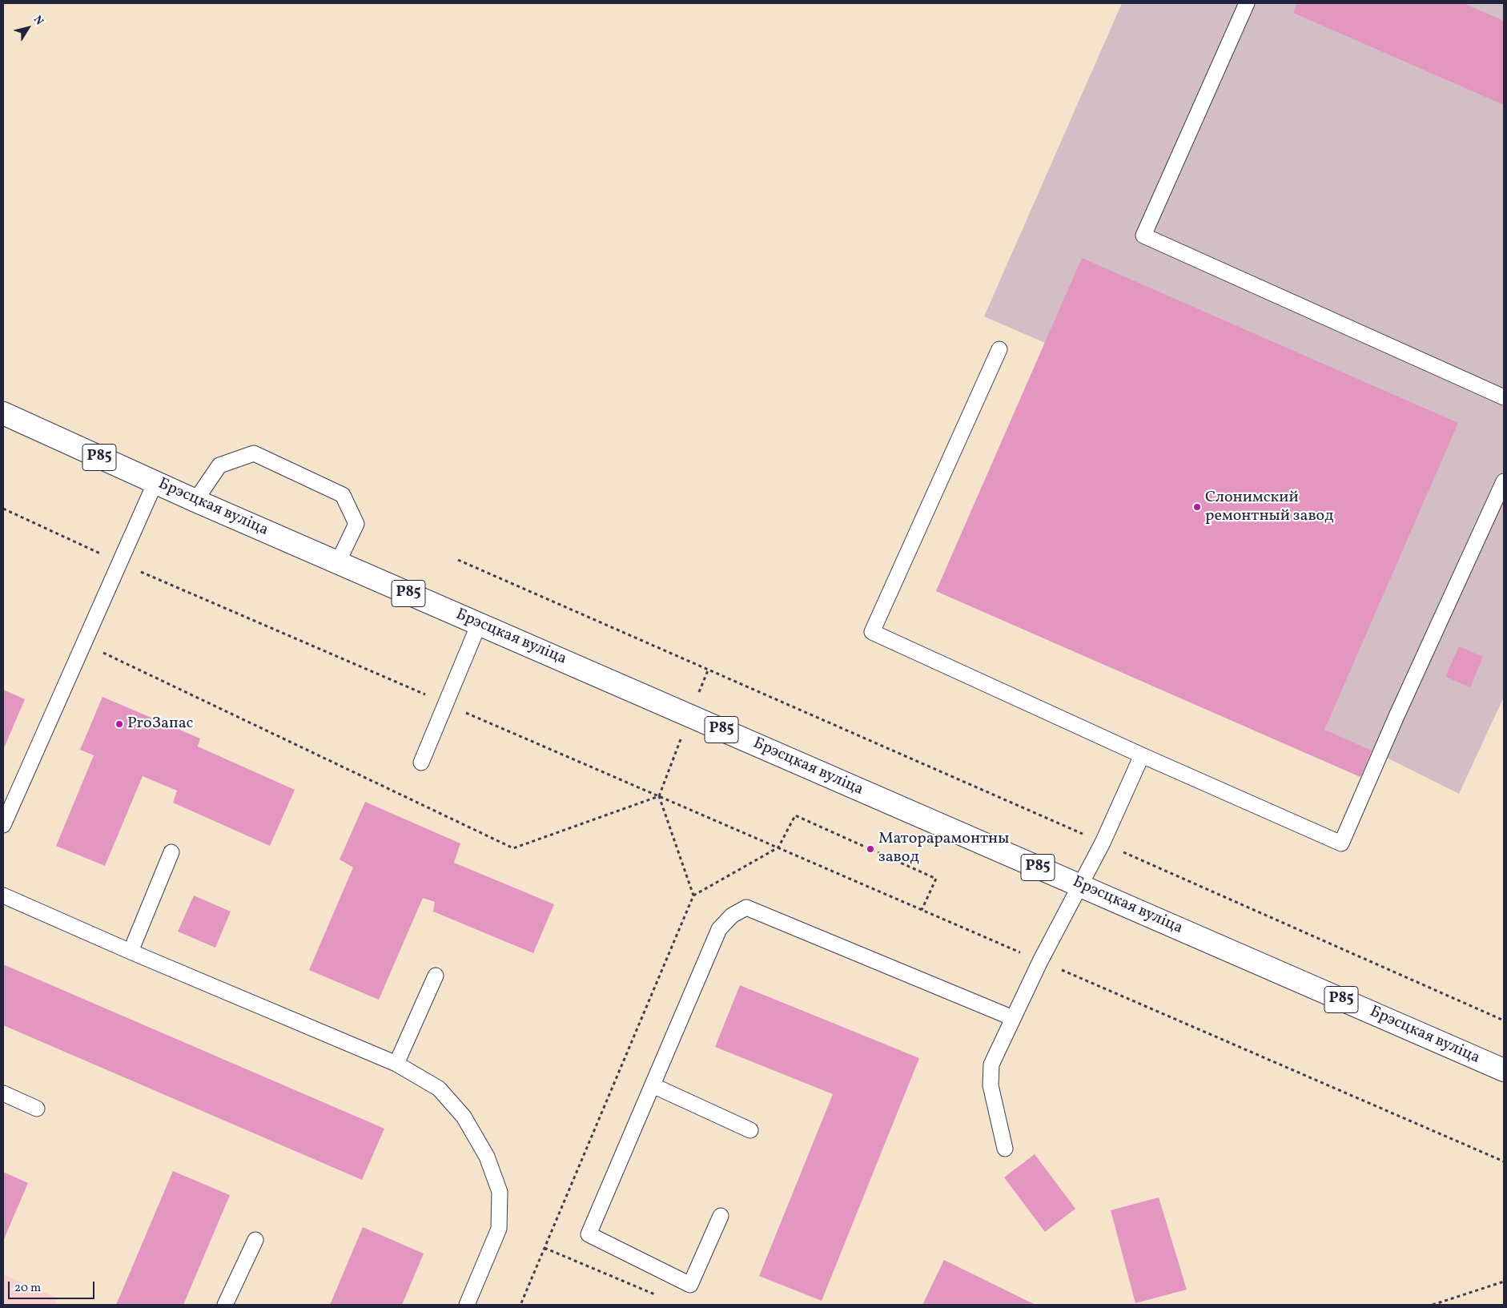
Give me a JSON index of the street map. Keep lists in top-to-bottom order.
{
  "streets": {
    "main road": ["Р85", "Брэсцкая вуліца"]
  },
  "places": ["Слонимский ремонтный завод", "ProЗапас", "Маторарамонтны завод"],
  "scale_bar": "20 m",
  "north": "top right"
}
